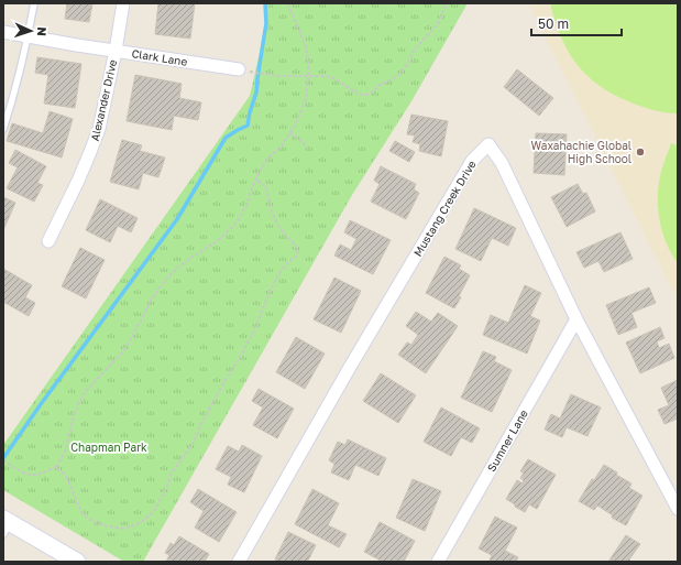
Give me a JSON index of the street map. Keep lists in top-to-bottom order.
{
  "streets": {
    "street": [
      "Clark Lane",
      "Alexander Drive",
      "Mustang Creek Drive",
      "Sumner Lane"
    ]
  },
  "crossings": [
    ["Clark Lane", "Alexander Drive"],
    ["Mustang Creek Drive", "Sumner Lane"]
  ],
  "parks": ["Chapman Park"],
  "places": ["Waxahachie Global High School"],
  "scale_bar": "50 m",
  "north": "right"
}
